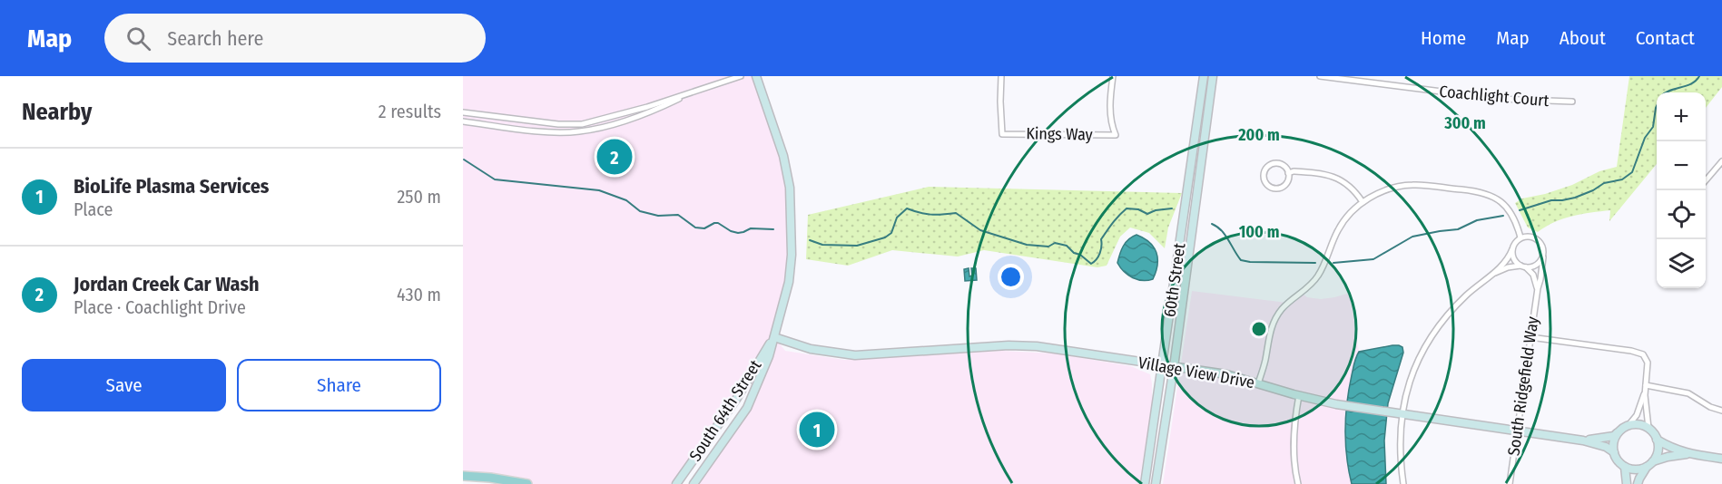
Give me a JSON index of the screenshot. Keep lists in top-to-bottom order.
{
  "streets": {
    "street": [
      "Coachlight Court",
      "Kings Way",
      "60th Street",
      "Village View Drive",
      "South Ridgefield Way",
      "South 64th Street"
    ]
  },
  "crossings": [
    ["60th Street", "Village View Drive"],
    ["Village View Drive", "South Ridgefield Way"],
    ["Village View Drive", "South 64th Street"]
  ],
  "page": {
    "header": "Map",
    "search": "Search here",
    "nav": [
      "Home",
      "Map",
      "About",
      "Contact"
    ],
    "heading": ["Nearby", "2 results"],
    "map_buttons": ["+", "−"],
    "pins": ["2", "1"],
    "list": [
      {
        "mark": "1",
        "name": "BioLife Plasma Services",
        "note": "Place",
        "value": "250 m"
      },
      {
        "mark": "2",
        "name": "Jordan Creek Car Wash",
        "note": "Place · Coachlight Drive",
        "value": "430 m"
      }
    ],
    "buttons": ["Save", "Share"]
  },
  "rings": ["300 m", "200 m", "100 m"]
}
